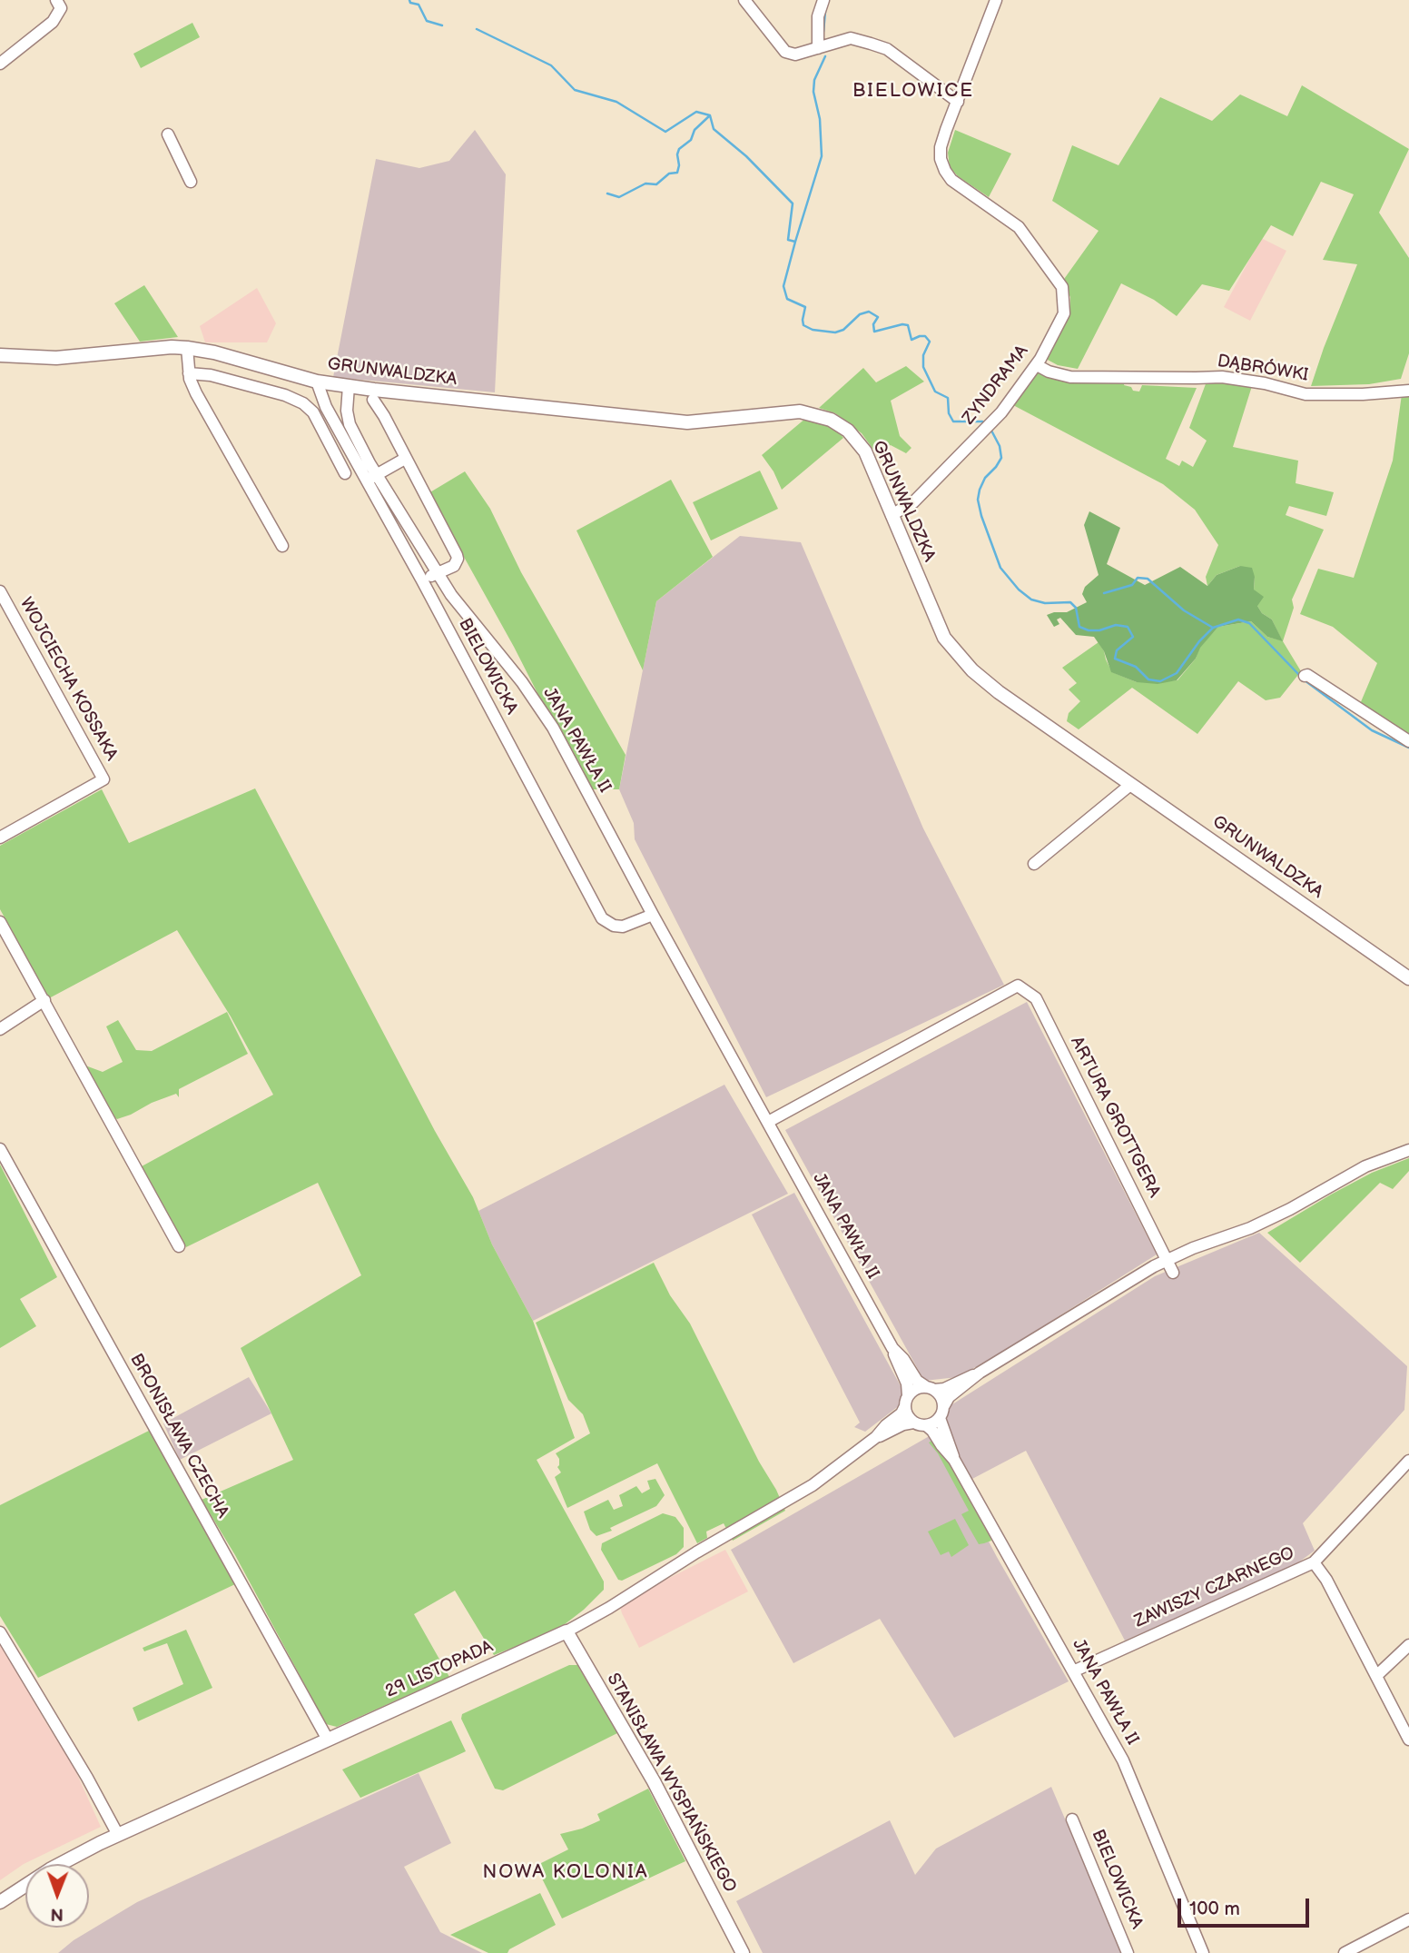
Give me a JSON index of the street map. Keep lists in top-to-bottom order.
{
  "streets": {
    "street": [
      "DĄBRÓWKI",
      "GRUNWALDZKA",
      "ZYNDRAMA",
      "BIELOWICKA",
      "WOJCIECHA KOSSAKA",
      "JANA PAWŁA II",
      "ARTURA GROTTGERA",
      "BRONISŁAWA CZECHA",
      "ZAWISZY CZARNEGO",
      "29 LISTOPADA",
      "STANISŁAWA WYSPIAŃSKIEGO"
    ]
  },
  "crossings": [
    ["DĄBRÓWKI", "ZYNDRAMA"],
    ["GRUNWALDZKA", "ZYNDRAMA"],
    ["GRUNWALDZKA", "BIELOWICKA"],
    ["GRUNWALDZKA", "JANA PAWŁA II"],
    ["BIELOWICKA", "JANA PAWŁA II"],
    ["JANA PAWŁA II", "ARTURA GROTTGERA"],
    ["JANA PAWŁA II", "ZAWISZY CZARNEGO"],
    ["JANA PAWŁA II", "29 LISTOPADA"],
    ["BRONISŁAWA CZECHA", "29 LISTOPADA"],
    ["29 LISTOPADA", "STANISŁAWA WYSPIAŃSKIEGO"]
  ],
  "districts": ["BIELOWICE", "NOWA KOLONIA"],
  "scale_bar": "100 m",
  "north": "bottom"
}
